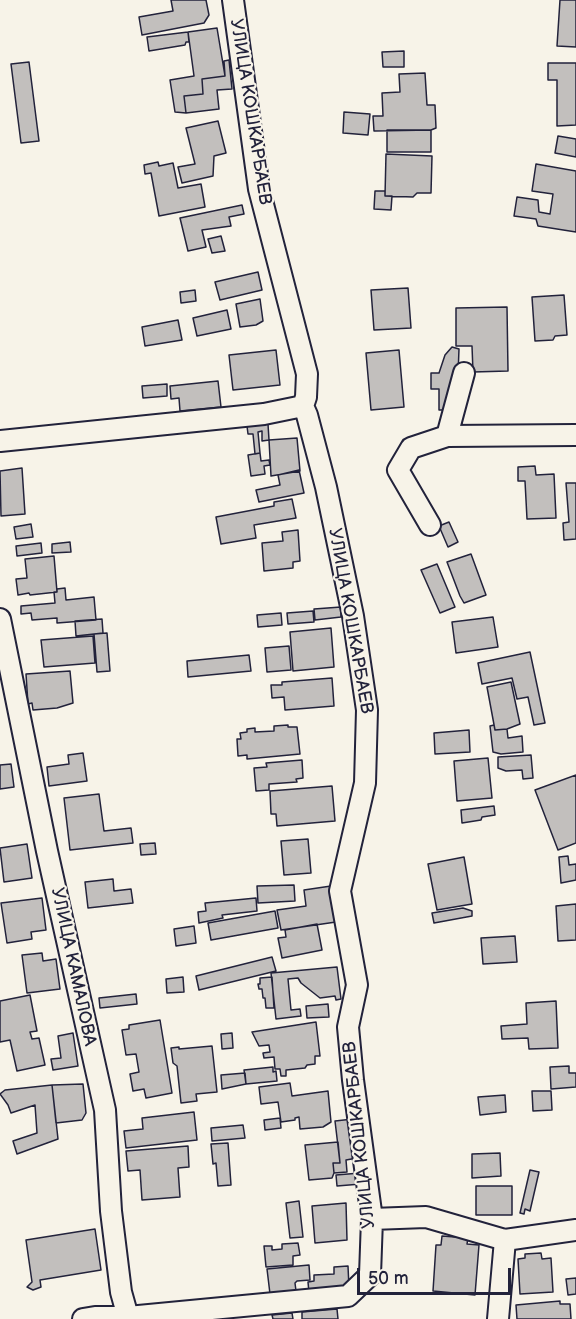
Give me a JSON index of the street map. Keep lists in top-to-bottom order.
{
  "streets": {
    "street": ["УЛИЦА КОШКАРБАЕВ", "УЛИЦА КАМАЛОВА"]
  },
  "crossings": [
    ["УЛИЦА КОШКАРБАЕВ", "УЛИЦА КАМАЛОВА"]
  ],
  "scale_bar": "50 m"
}
